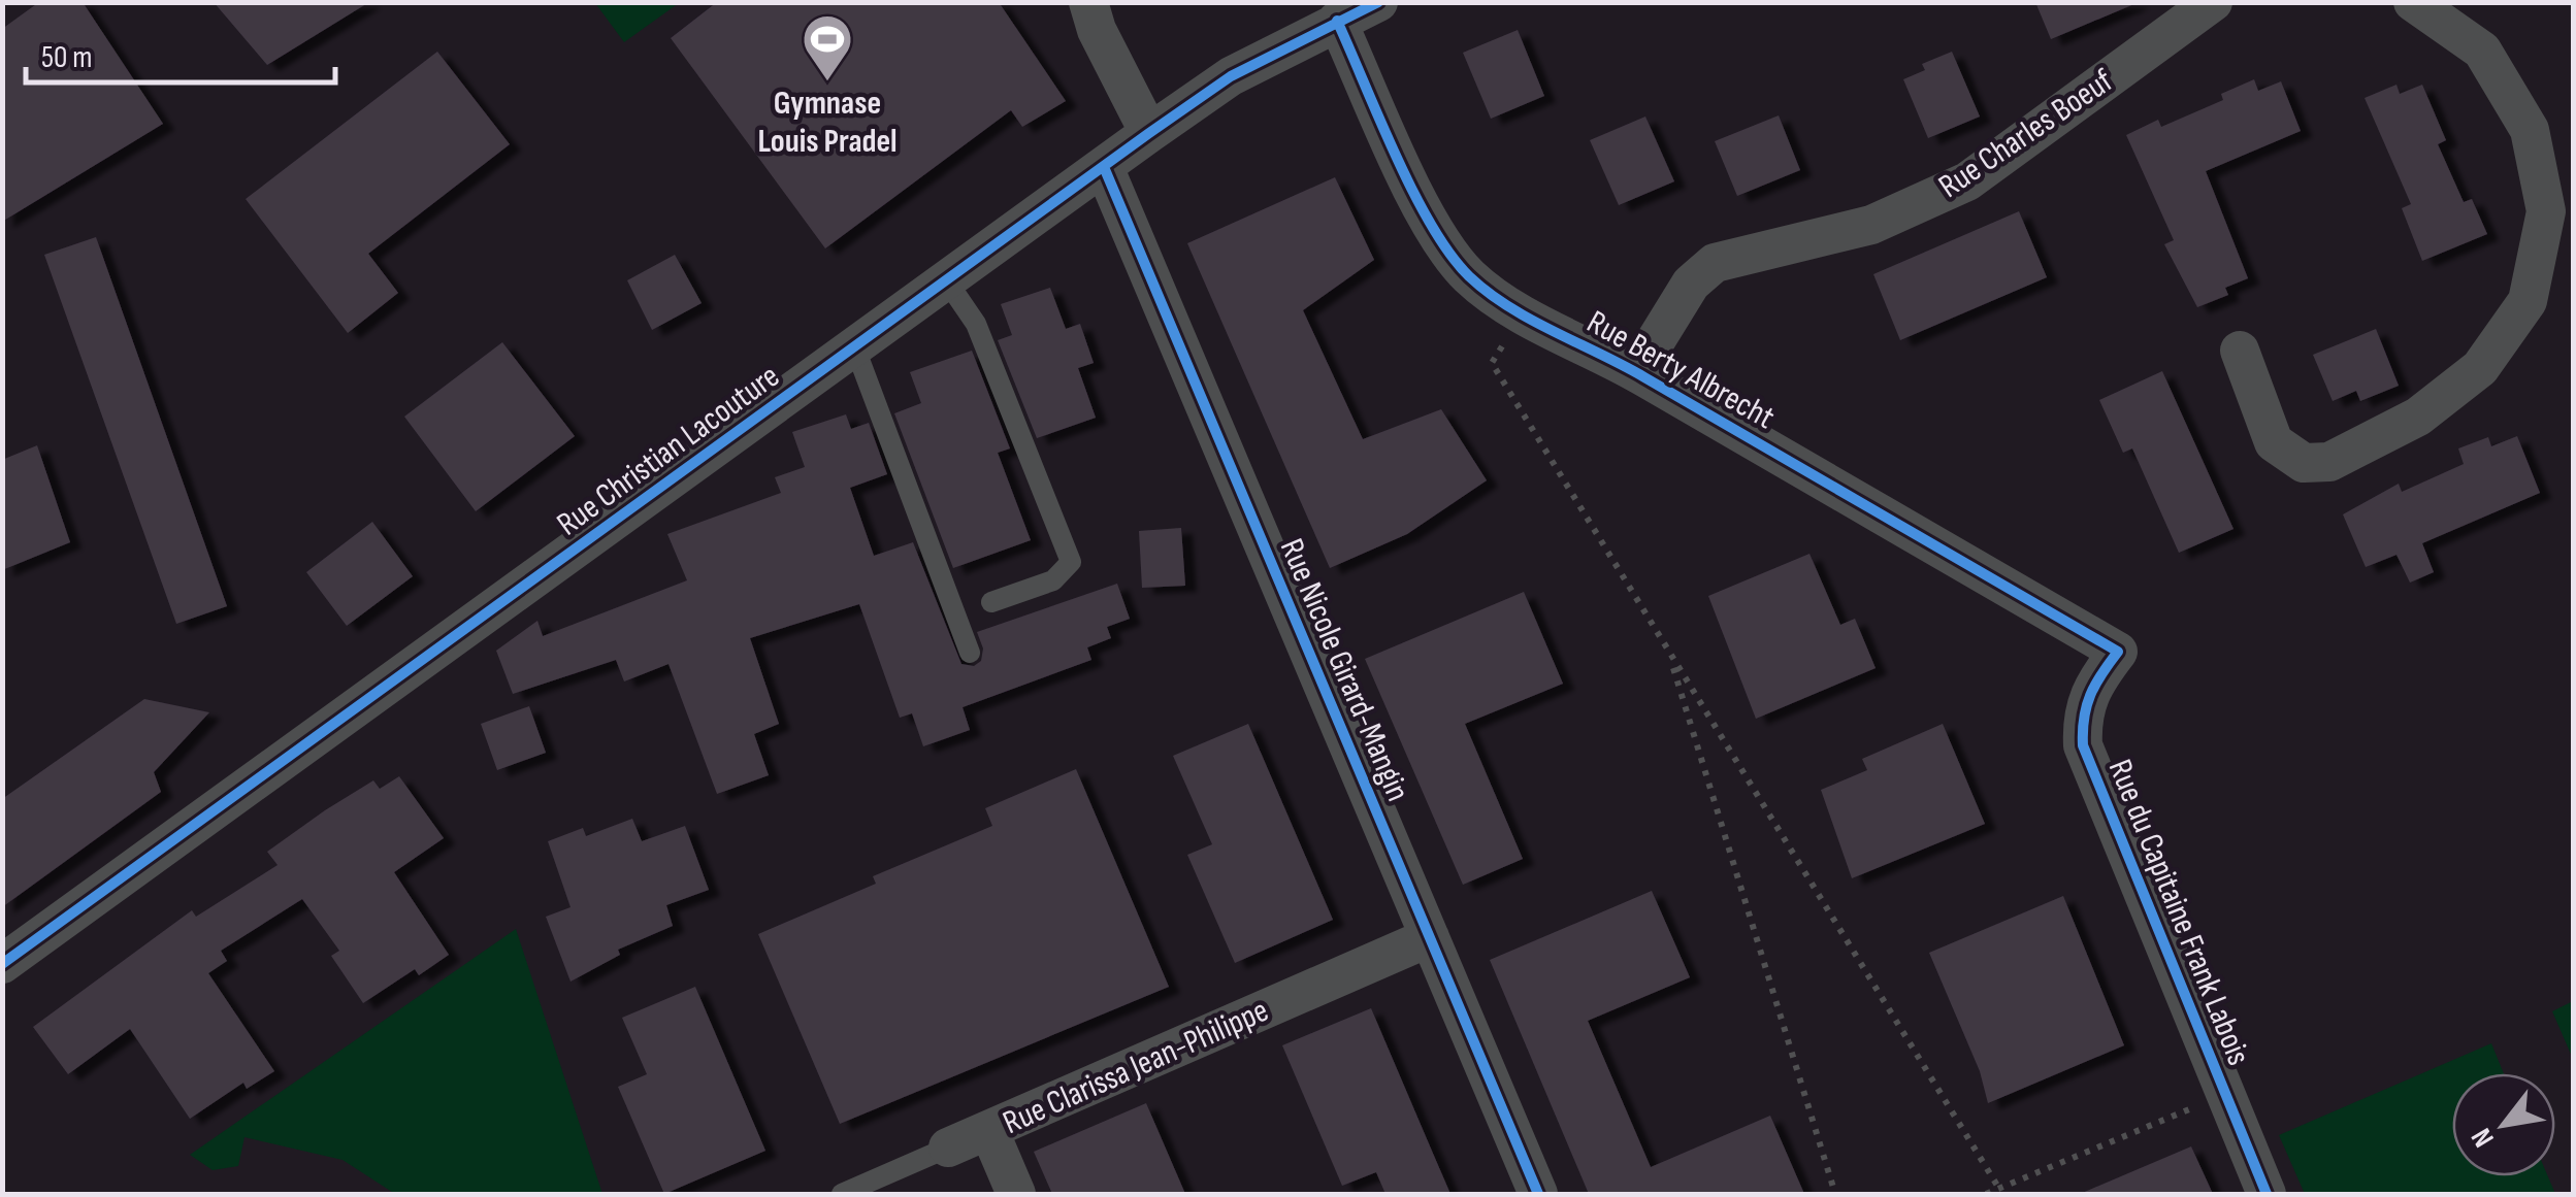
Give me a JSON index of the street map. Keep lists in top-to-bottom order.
{
  "streets": {
    "street": [
      "Rue Charles Boeuf",
      "Rue Berty Albrecht",
      "Rue Christian Lacouture",
      "Rue Nicole Girard-Mangin",
      "Rue du Capitaine Frank Labois",
      "Rue Clarissa Jean-Philippe"
    ]
  },
  "crossings": [
    ["Rue Charles Boeuf", "Rue Berty Albrecht"],
    ["Rue Berty Albrecht", "Rue Christian Lacouture"],
    ["Rue Berty Albrecht", "Rue du Capitaine Frank Labois"],
    ["Rue Christian Lacouture", "Rue Nicole Girard-Mangin"],
    ["Rue Nicole Girard-Mangin", "Rue Clarissa Jean-Philippe"]
  ],
  "places": {
    "sports": ["Gymnase Louis Pradel"]
  },
  "scale_bar": "50 m",
  "north": "bottom left"
}
